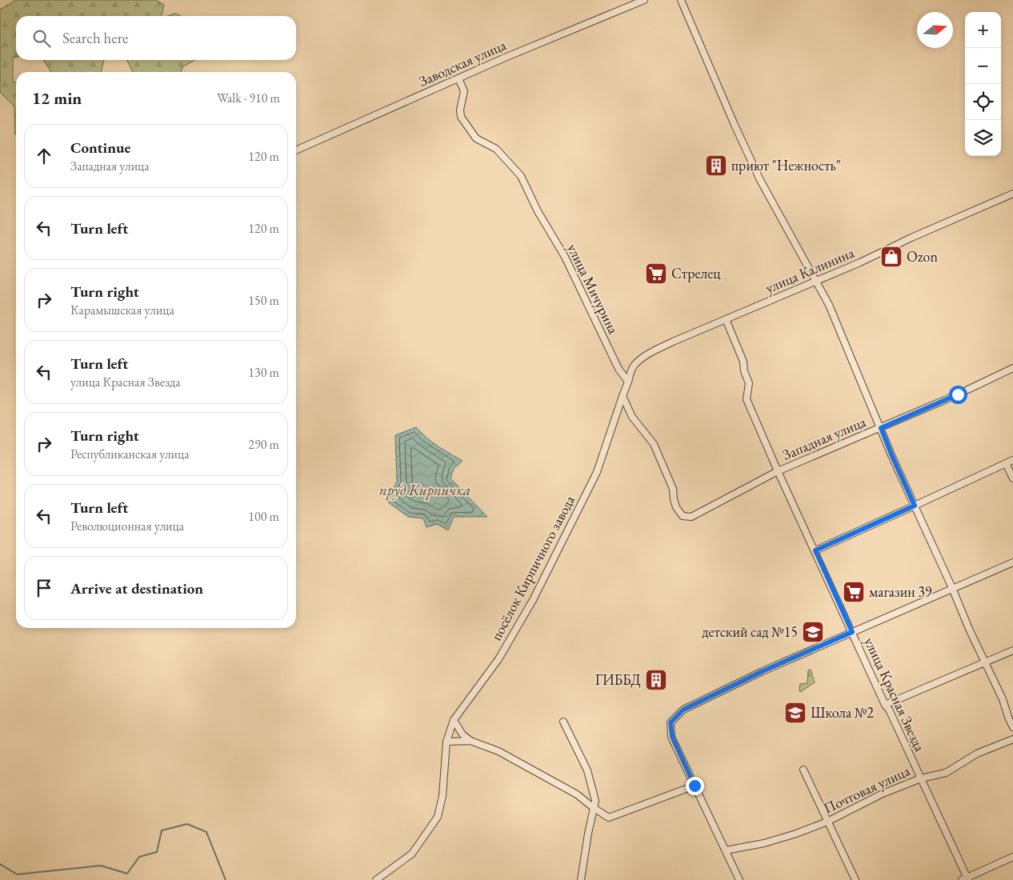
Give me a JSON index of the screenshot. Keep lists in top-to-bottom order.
{
  "streets": {
    "street": [
      "Заводская улица",
      "улица Калинина",
      "улица Мичурина",
      "Западная улица",
      "посёлок Кирпичного завода",
      "улица Красная Звезда",
      "Почтовая улица"
    ]
  },
  "crossings": [
    ["Заводская улица", "улица Мичурина"],
    ["улица Калинина", "улица Мичурина"],
    ["улица Калинина", "улица Красная Звезда"],
    ["Западная улица", "посёлок Кирпичного завода"],
    ["Западная улица", "улица Красная Звезда"],
    ["улица Красная Звезда", "Почтовая улица"]
  ],
  "water": ["пруд Кирпичка"],
  "places": {
    "building": ["приют \"Нежность\"", "ГИББД"],
    "shop": ["Ozon"],
    "supermarket": ["Стрелец", "магазин 39"],
    "school or university": ["детский сад №15", "Школа №2"]
  },
  "north": "right",
  "page": {
    "map_buttons": ["+", "−"],
    "search": "Search here",
    "heading": ["12 min", "Walk · 910 m"],
    "list": [
      ["Continue", "Западная улица", "120 m"],
      ["Turn left", "120 m"],
      ["Turn right", "Карамышская улица", "150 m"],
      ["Turn left", "улица Красная Звезда", "130 m"],
      ["Turn right", "Республиканская улица", "290 m"],
      ["Turn left", "Революционная улица", "100 m"],
      "Arrive at destination"
    ]
  }
}
